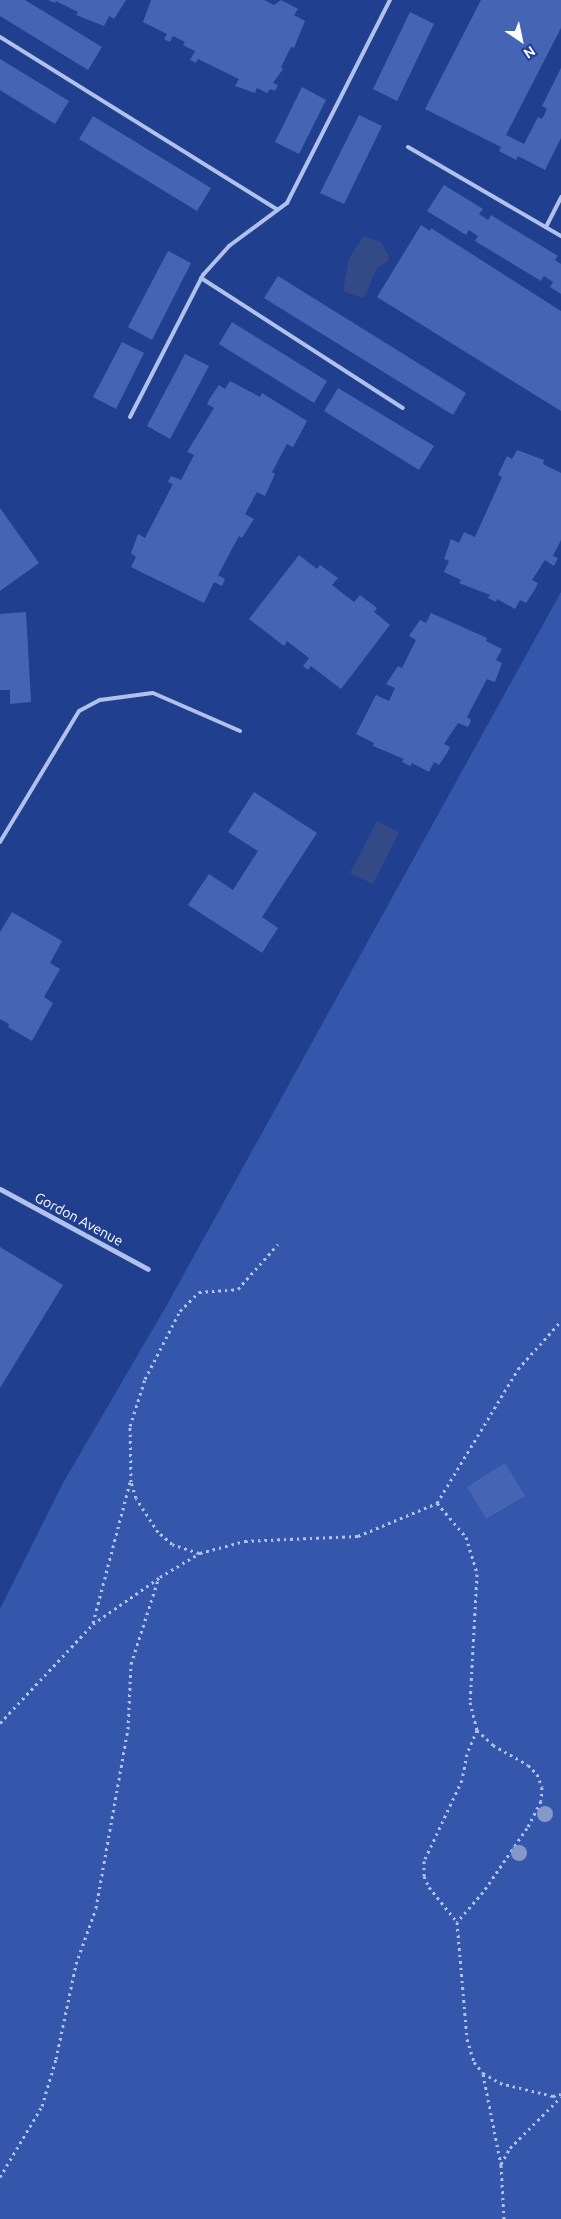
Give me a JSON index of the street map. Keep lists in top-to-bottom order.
{
  "streets": {
    "street": ["Gordon Avenue"]
  },
  "north": "bottom right"
}
